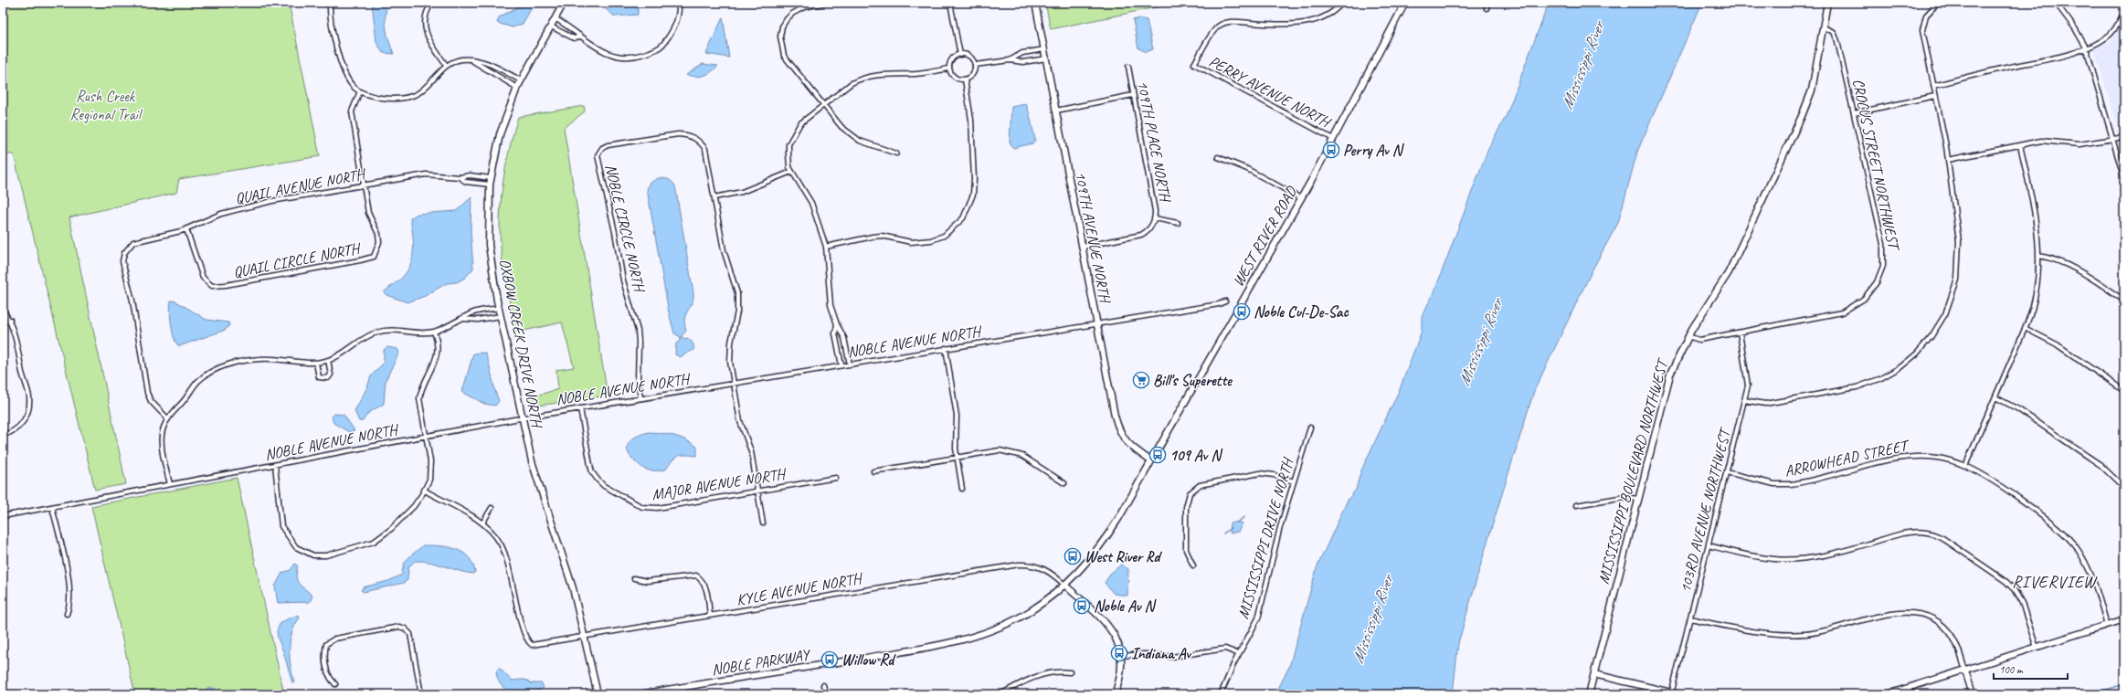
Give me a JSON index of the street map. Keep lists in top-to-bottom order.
{
  "streets": {
    "street": [
      "PERRY AVENUE NORTH",
      "109TH PLACE NORTH",
      "CROCUS STREET NORTHWEST",
      "QUAIL AVENUE NORTH",
      "NOBLE CIRCLE NORTH",
      "109TH AVENUE NORTH",
      "WEST RIVER ROAD",
      "QUAIL CIRCLE NORTH",
      "NOBLE AVENUE NORTH",
      "OXBOW CREEK DRIVE NORTH",
      "ARROWHEAD STREET",
      "MISSISSIPPI BOULEVARD NORTHWEST",
      "MAJOR AVENUE NORTH",
      "103RD AVENUE NORTHWEST",
      "MISSISSIPPI DRIVE NORTH",
      "KYLE AVENUE NORTH",
      "NOBLE PARKWAY"
    ]
  },
  "crossings": [
    ["PERRY AVENUE NORTH", "WEST RIVER ROAD"],
    ["CROCUS STREET NORTHWEST", "MISSISSIPPI BOULEVARD NORTHWEST"],
    ["CROCUS STREET NORTHWEST", "103RD AVENUE NORTHWEST"],
    ["QUAIL AVENUE NORTH", "QUAIL CIRCLE NORTH"],
    ["QUAIL AVENUE NORTH", "OXBOW CREEK DRIVE NORTH"],
    ["NOBLE CIRCLE NORTH", "NOBLE AVENUE NORTH"],
    ["NOBLE CIRCLE NORTH", "MAJOR AVENUE NORTH"],
    ["109TH AVENUE NORTH", "WEST RIVER ROAD"],
    ["109TH AVENUE NORTH", "NOBLE AVENUE NORTH"],
    ["WEST RIVER ROAD", "KYLE AVENUE NORTH"],
    ["WEST RIVER ROAD", "NOBLE PARKWAY"],
    ["NOBLE AVENUE NORTH", "OXBOW CREEK DRIVE NORTH"],
    ["NOBLE AVENUE NORTH", "MAJOR AVENUE NORTH"],
    ["OXBOW CREEK DRIVE NORTH", "KYLE AVENUE NORTH"],
    ["ARROWHEAD STREET", "103RD AVENUE NORTHWEST"],
    ["KYLE AVENUE NORTH", "NOBLE PARKWAY"]
  ],
  "districts": ["RIVERVIEW"],
  "water": ["Mississippi River"],
  "parks": ["Rush Creek Regional Trail"],
  "places": {
    "bus stop": [
      "Perry Av N",
      "Noble Cul-De-Sac",
      "109 Av N",
      "West River Rd",
      "Noble Av N",
      "Indiana Av",
      "Willow Rd"
    ],
    "supermarket": ["Bill's Superette"]
  },
  "scale_bar": "100 m"
}
